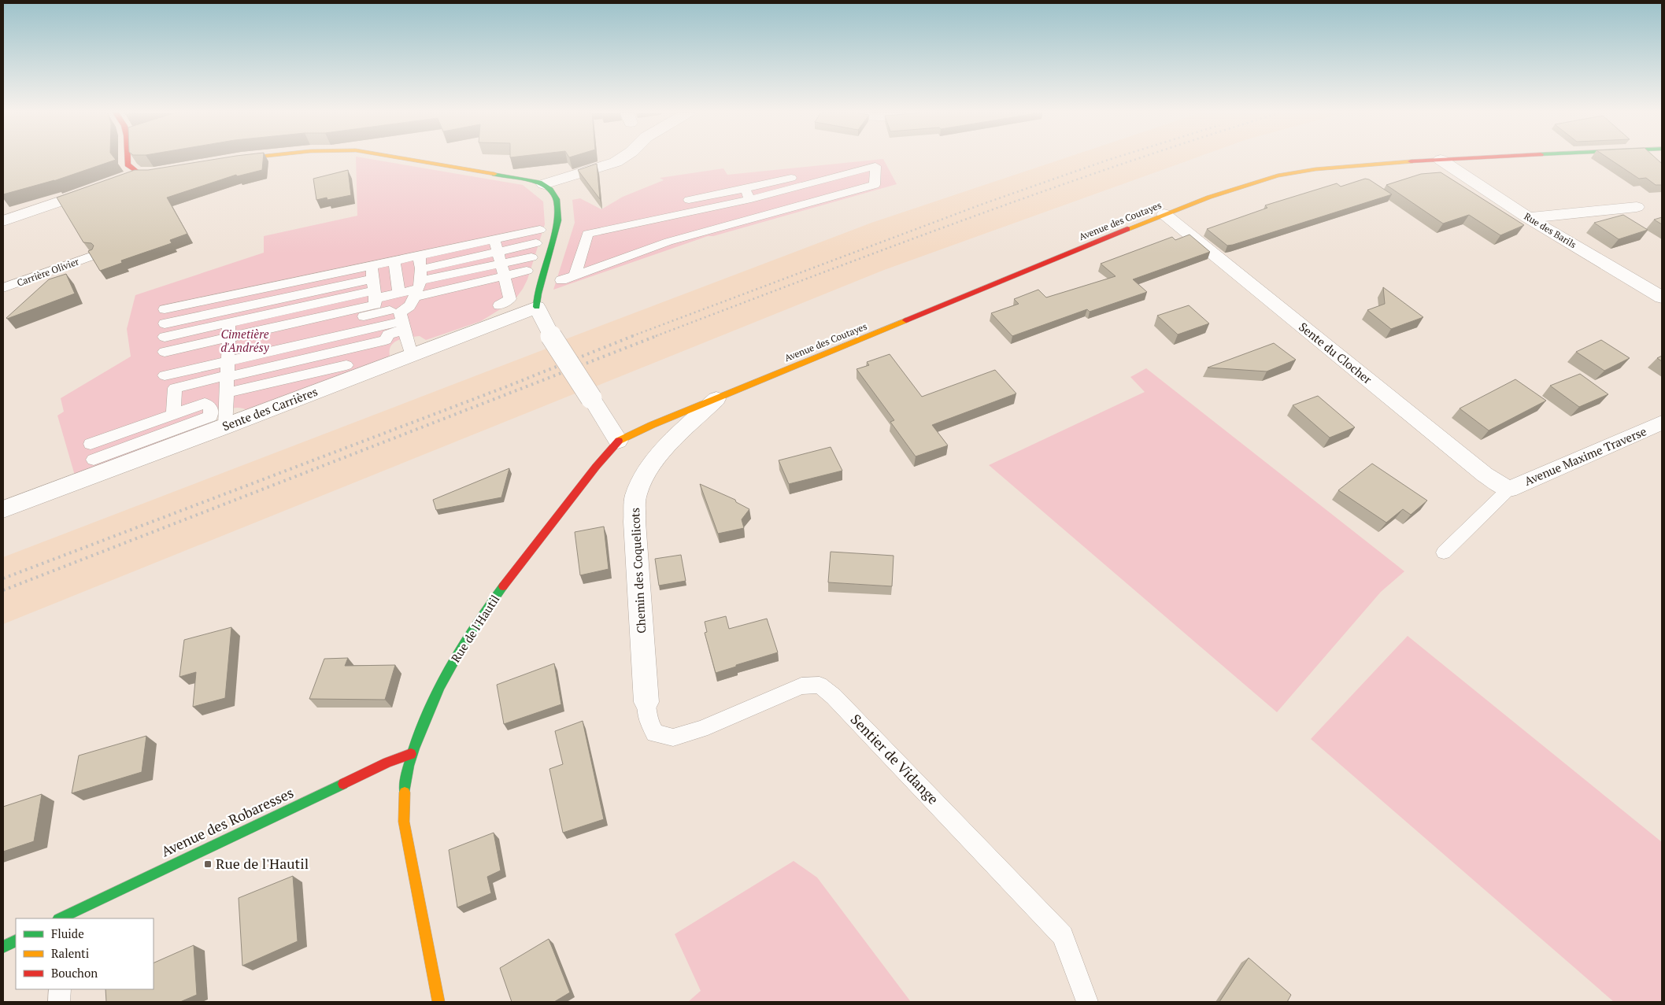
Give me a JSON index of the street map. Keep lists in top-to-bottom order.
{
  "streets": {
    "street": [
      "Avenue des Coutayes",
      "Rue des Barils",
      "Sente du Clocher",
      "Sente des Carrières",
      "Avenue Maxime Traverse",
      "Chemin des Coquelicots",
      "Rue de l'Hautil",
      "Avenue des Robaresses"
    ],
    "lane": ["Carrière Olivier", "Sentier de Vidange"]
  },
  "crossings": [
    ["Avenue des Coutayes", "Sente du Clocher"],
    ["Avenue des Coutayes", "Chemin des Coquelicots"],
    ["Avenue des Coutayes", "Rue de l'Hautil"],
    ["Sente du Clocher", "Avenue Maxime Traverse"],
    ["Chemin des Coquelicots", "Sentier de Vidange"],
    ["Rue de l'Hautil", "Avenue des Robaresses"]
  ],
  "parks": ["Cimetière d'Andrésy"],
  "places": {
    "transit": ["Rue de l'Hautil"]
  },
  "legend": ["Fluide", "Ralenti", "Bouchon"]
}
